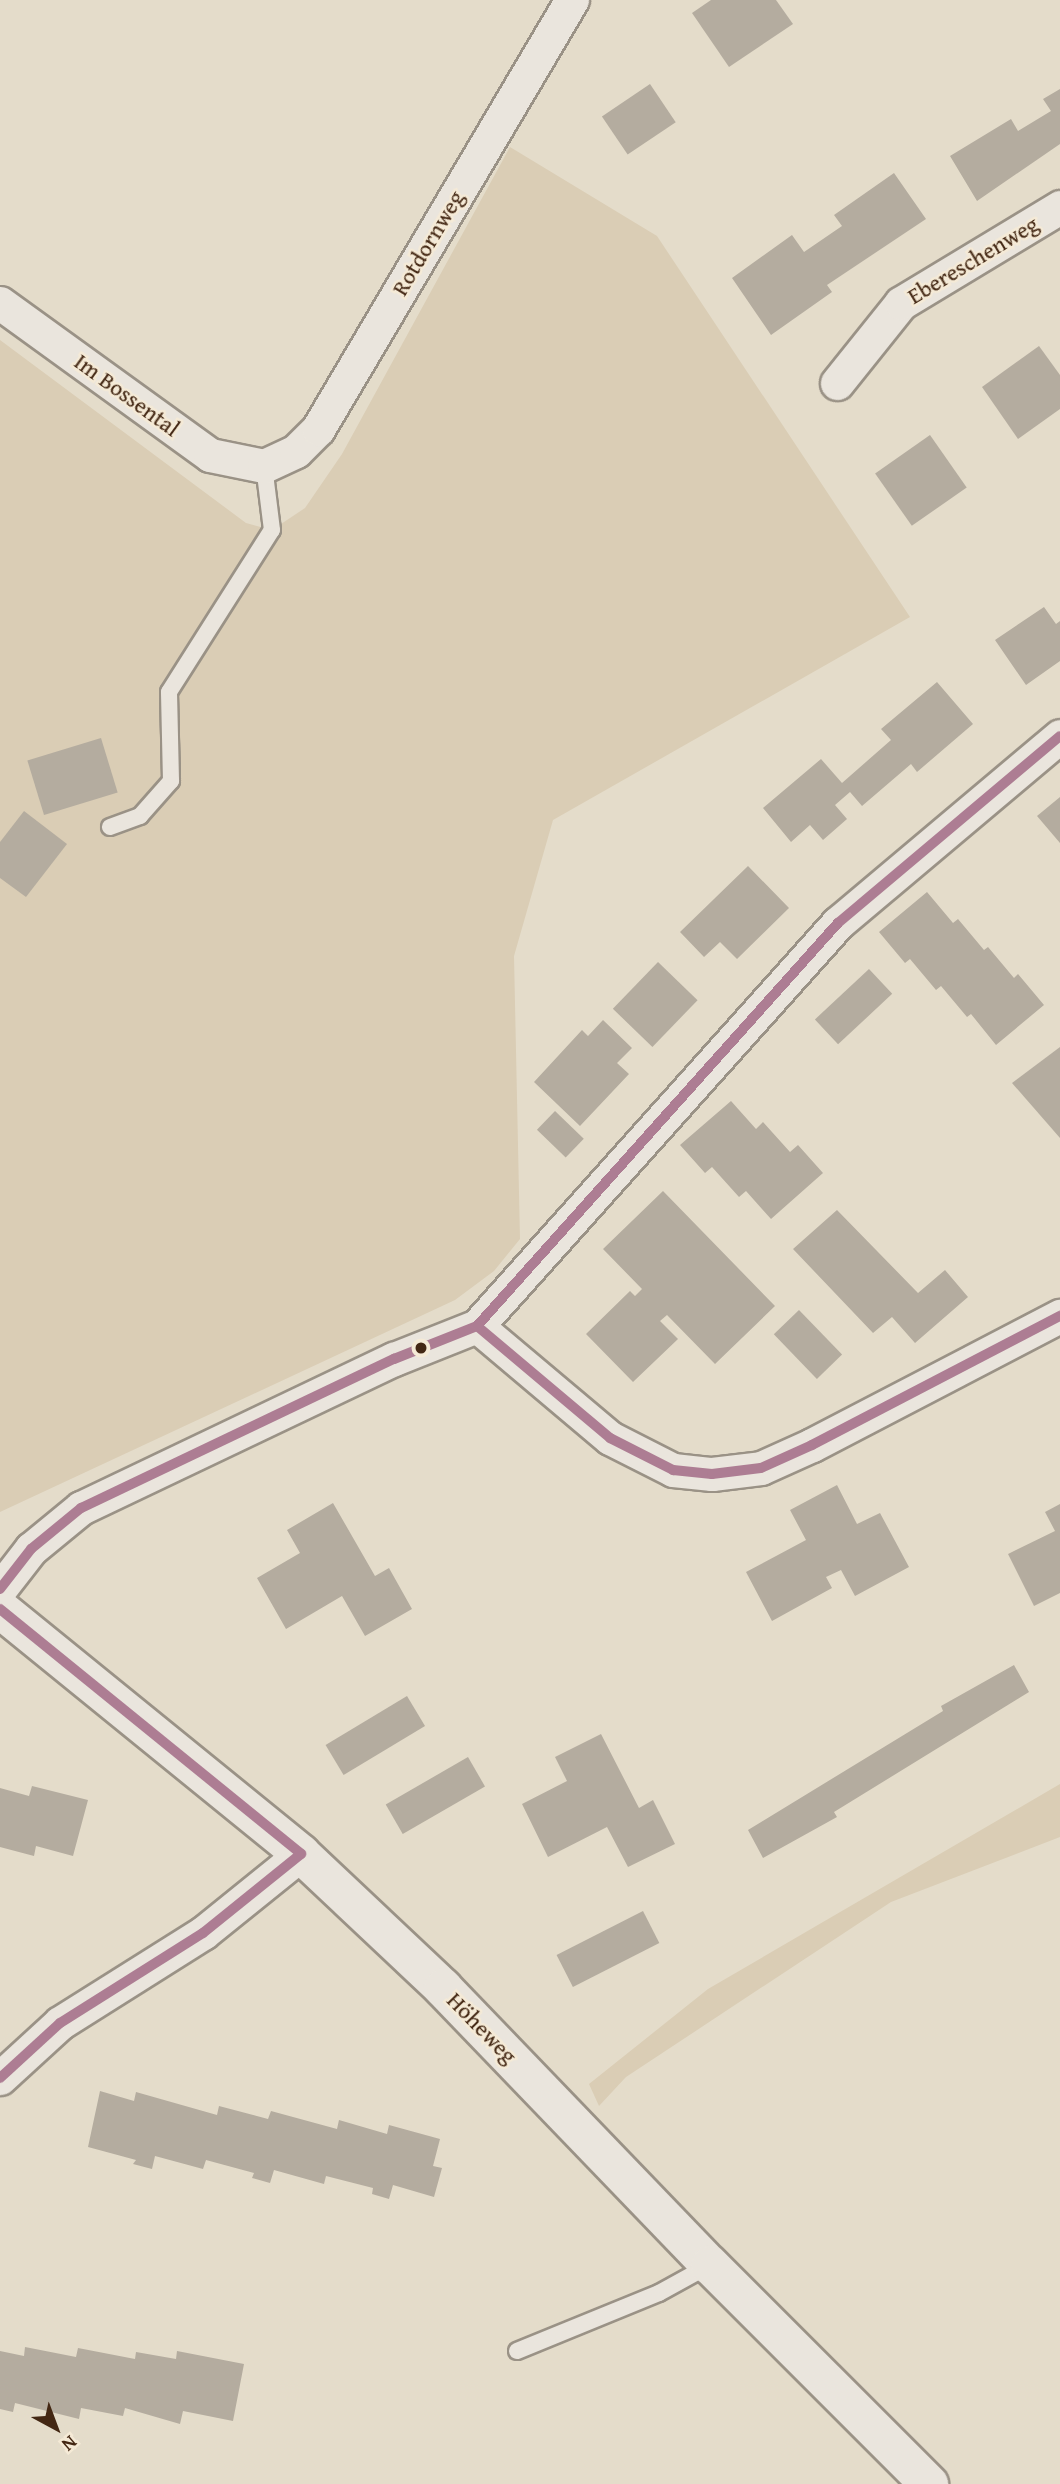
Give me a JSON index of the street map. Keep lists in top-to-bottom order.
{
  "streets": {
    "street": [
      "Rotdornweg",
      "Ebereschenweg",
      "Im Bossental",
      "Höheweg"
    ]
  },
  "crossings": [
    ["Rotdornweg", "Im Bossental"]
  ],
  "north": "bottom right"
}
